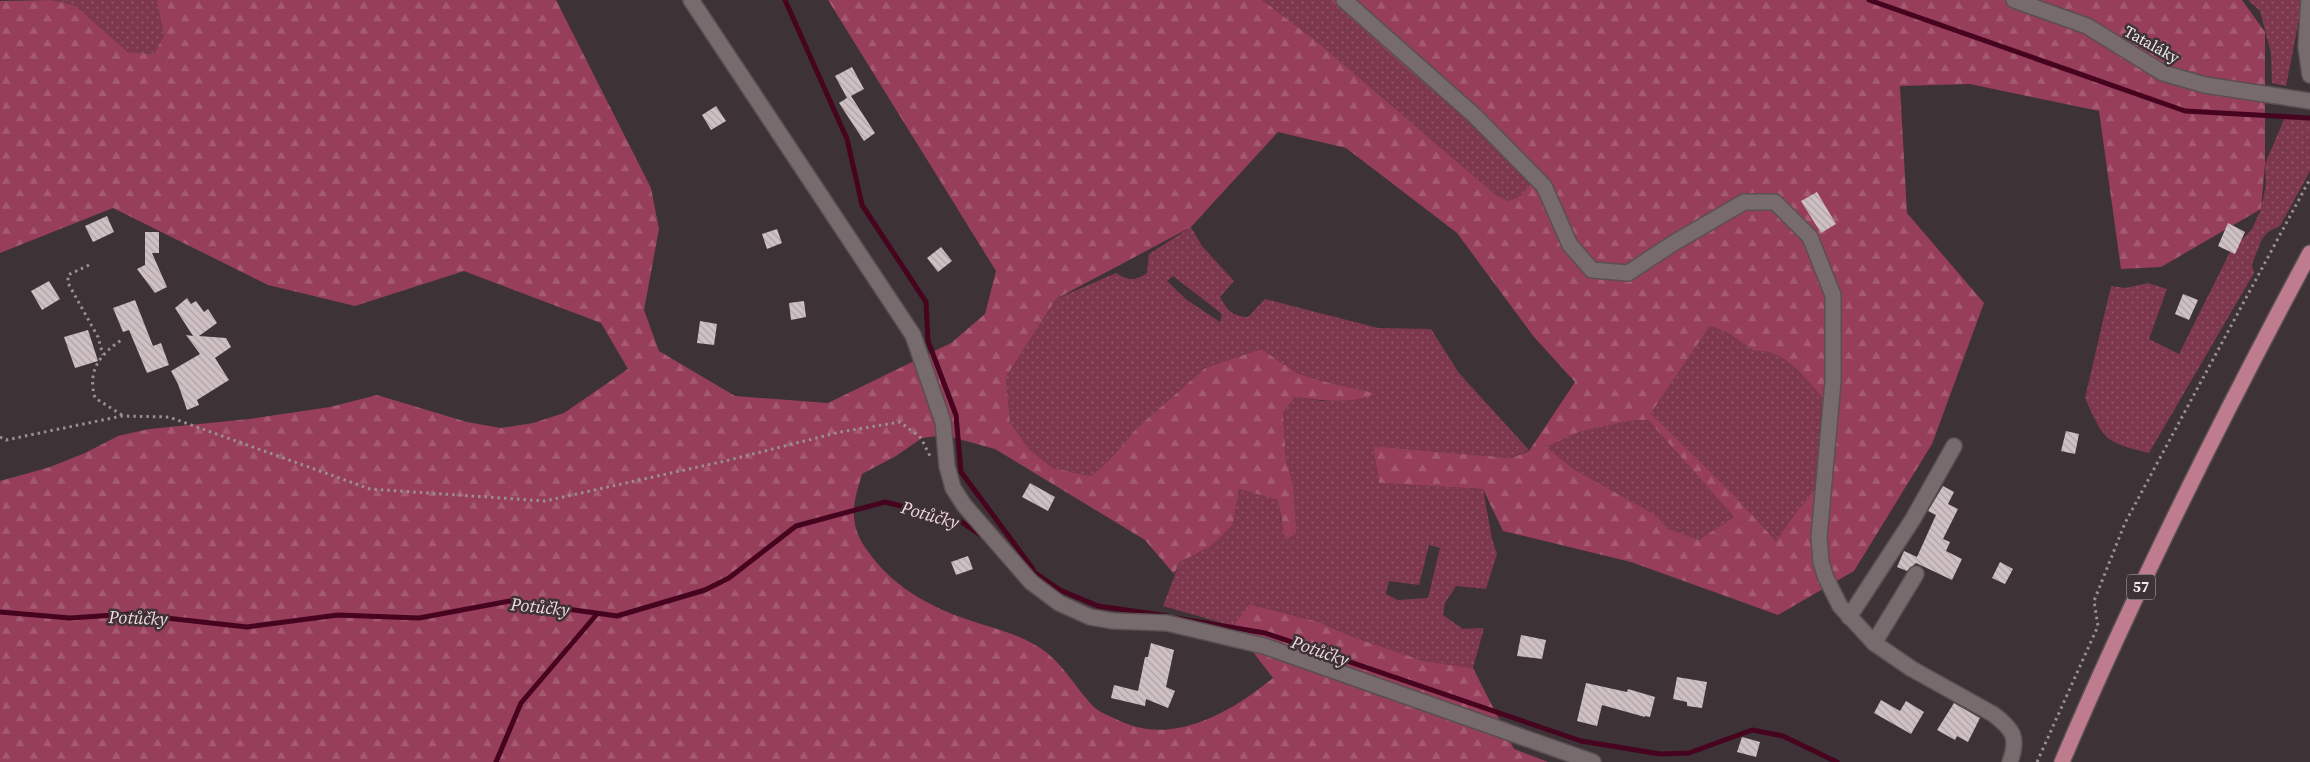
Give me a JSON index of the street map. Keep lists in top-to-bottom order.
{
  "streets": {
    "main road": ["57"],
    "street": ["Tataláky"]
  },
  "water": ["Potůčky"]
}
